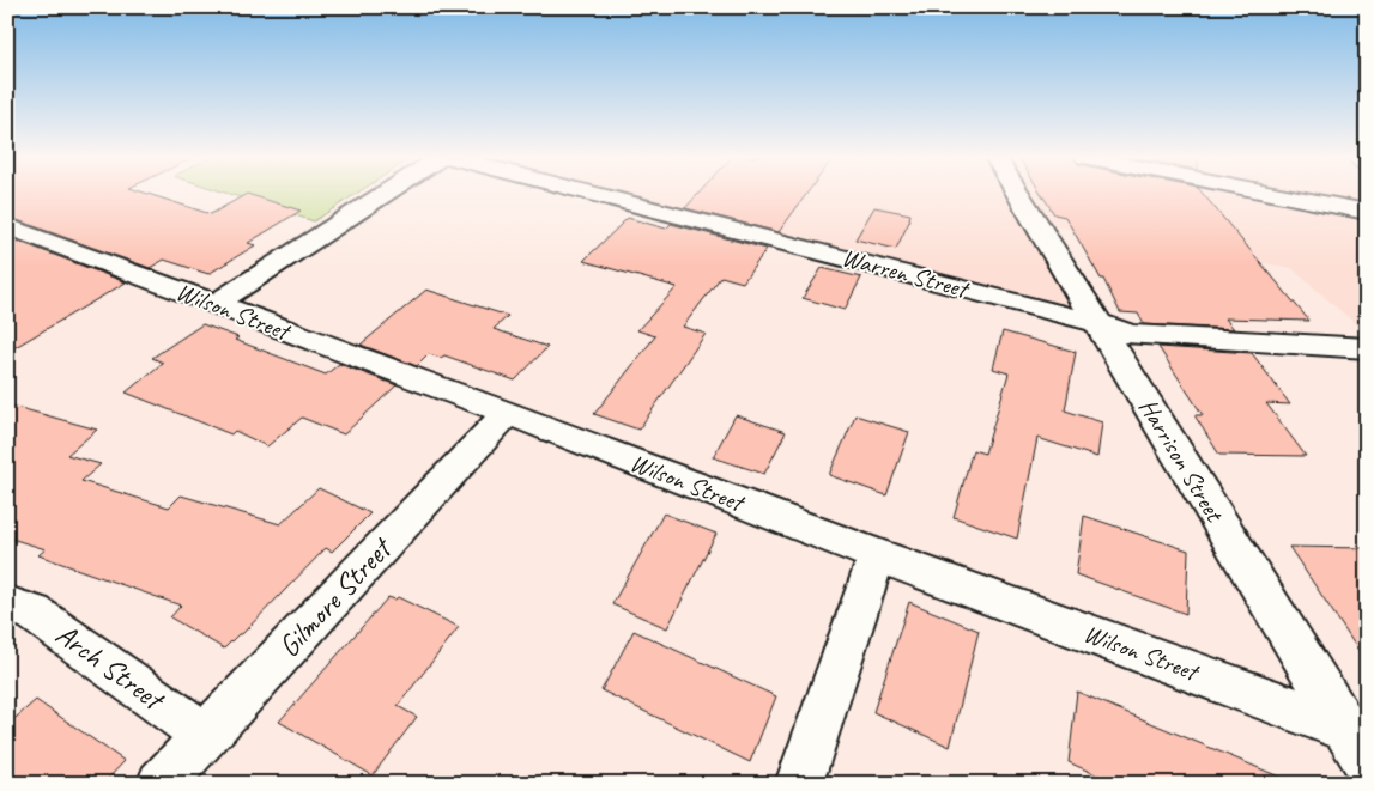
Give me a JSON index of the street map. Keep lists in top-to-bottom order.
{
  "streets": {
    "street": [
      "Warren Street",
      "Wilson Street",
      "Harrison Street",
      "Gilmore Street",
      "Arch Street"
    ]
  },
  "crossings": [
    ["Warren Street", "Harrison Street"],
    ["Wilson Street", "Harrison Street"],
    ["Wilson Street", "Gilmore Street"],
    ["Gilmore Street", "Arch Street"]
  ]
}
